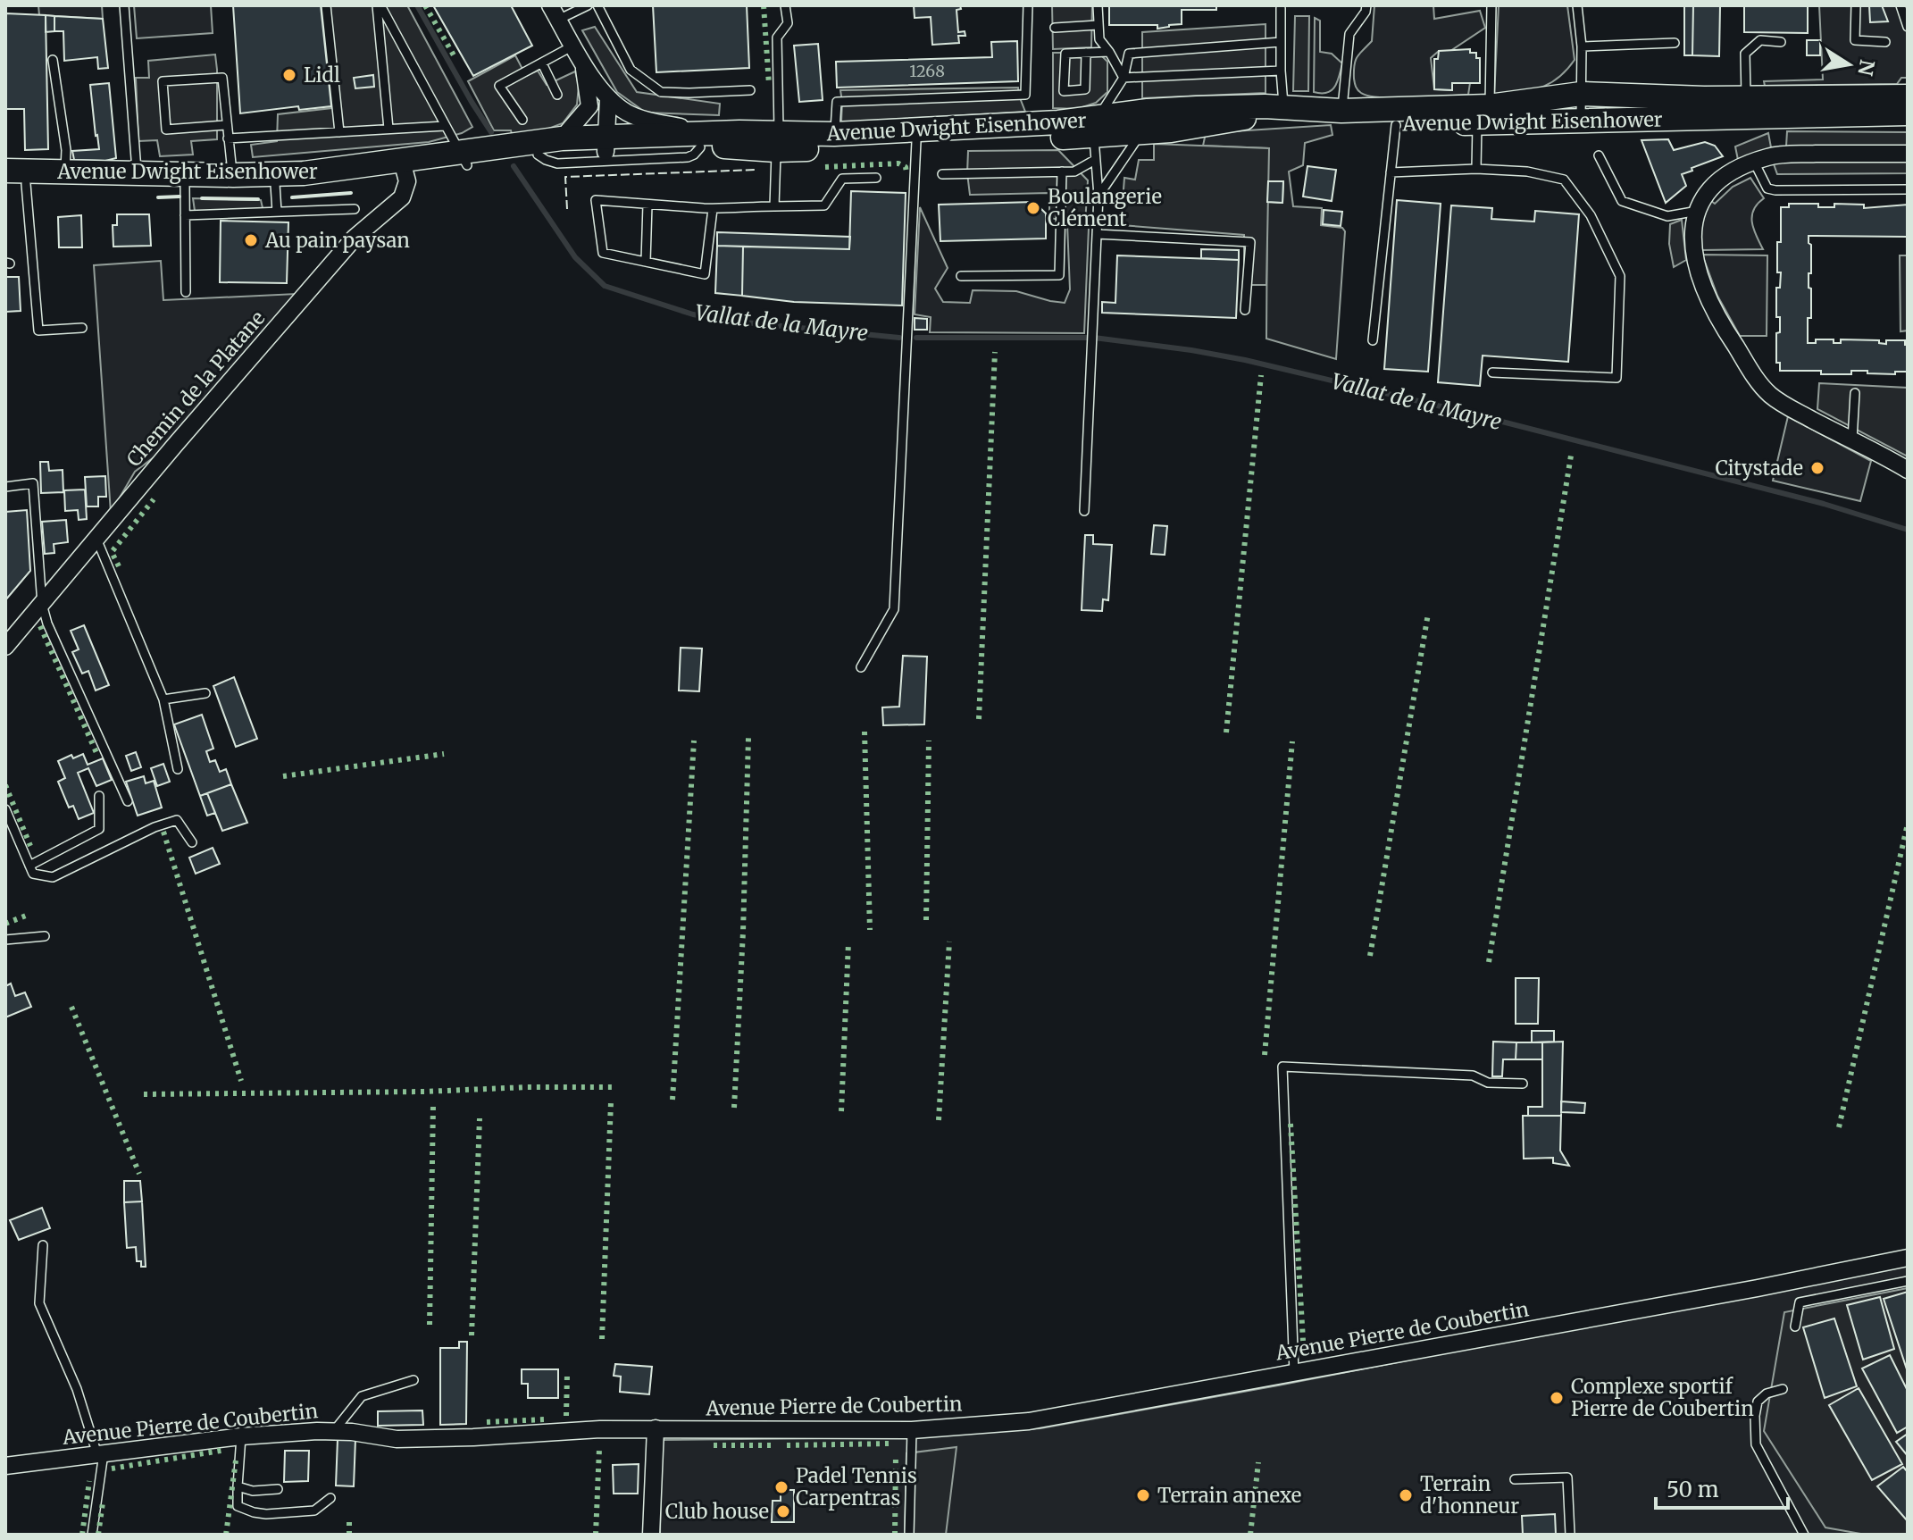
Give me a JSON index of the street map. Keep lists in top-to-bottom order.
{
  "streets": {
    "main road": ["Avenue Dwight Eisenhower"],
    "street": ["Chemin de la Platane", "Avenue Pierre de Coubertin"]
  },
  "crossings": [
    ["Avenue Dwight Eisenhower", "Chemin de la Platane"]
  ],
  "water": ["Vallat de la Mayre"],
  "places": [
    "Lidl",
    "Boulangerie Clément",
    "Au pain paysan",
    "Citystade",
    "Complexe sportif Pierre de Coubertin",
    "Padel Tennis Carpentras",
    "Terrain annexe",
    "Terrain d'honneur",
    "Club house"
  ],
  "house_numbers": ["1268"],
  "scale_bar": "50 m",
  "north": "right"
}
